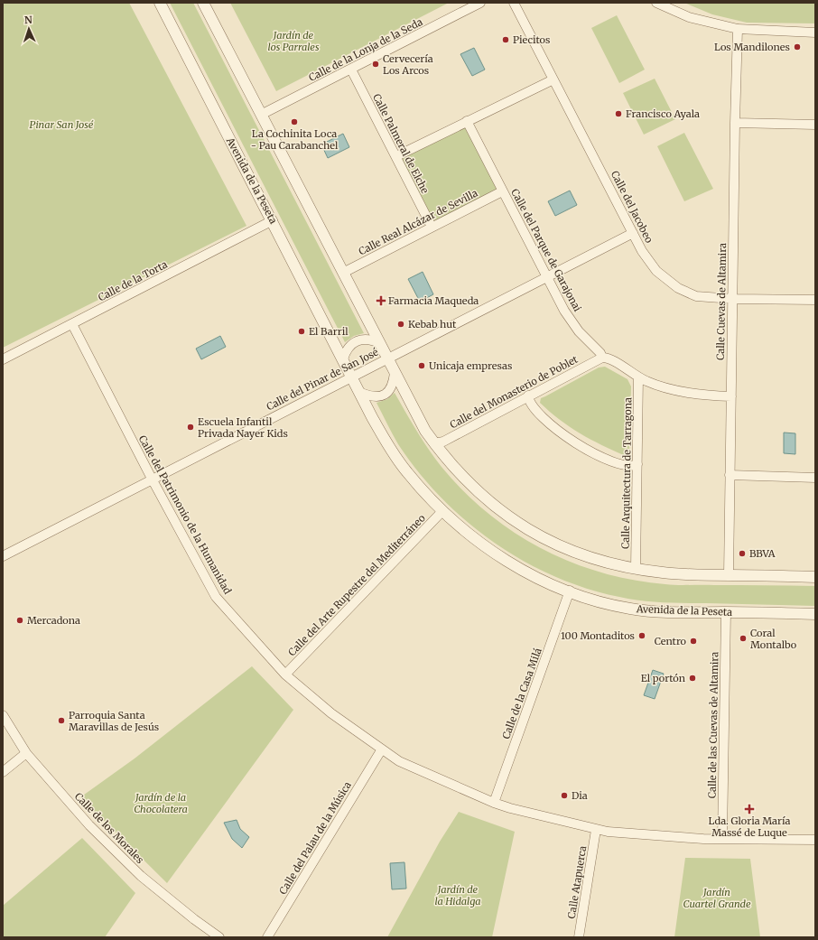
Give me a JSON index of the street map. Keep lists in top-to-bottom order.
{
  "streets": {
    "street": [
      "Calle de la Lonja de la Seda",
      "Calle Palmeral de Elche",
      "Avenida de la Peseta",
      "Calle del Jacobeo",
      "Calle Real Alcázar de Sevilla",
      "Calle del Parque de Garajonai",
      "Calle de la Torta",
      "Calle Cuevas de Altamira",
      "Calle del Pinar de San José",
      "Calle del Monasterio de Poblet",
      "Calle Arquitectura de Tarragona",
      "Calle del Patrimonio de la Humanidad",
      "Calle del Arte Rupestre del Mediterráneo",
      "Calle de la Casa Milá",
      "Calle de las Cuevas de Altamira",
      "Calle de los Morales",
      "Calle del Palau de la Música",
      "Calle Atapuerca"
    ]
  },
  "crossings": [
    ["Calle de la Lonja de la Seda", "Calle Palmeral de Elche"],
    ["Calle Palmeral de Elche", "Calle Real Alcázar de Sevilla"],
    ["Avenida de la Peseta", "Calle de la Torta"],
    ["Avenida de la Peseta", "Calle del Pinar de San José"],
    ["Avenida de la Peseta", "Calle del Arte Rupestre del Mediterráneo"],
    ["Avenida de la Peseta", "Calle de la Casa Milá"],
    ["Avenida de la Peseta", "Calle de las Cuevas de Altamira"],
    ["Calle del Jacobeo", "Calle Cuevas de Altamira"],
    ["Calle del Jacobeo", "Calle del Pinar de San José"],
    ["Calle Real Alcázar de Sevilla", "Calle del Parque de Garajonai"],
    ["Calle del Parque de Garajonai", "Calle Cuevas de Altamira"],
    ["Calle del Parque de Garajonai", "Calle del Pinar de San José"],
    ["Calle del Parque de Garajonai", "Calle del Monasterio de Poblet"],
    ["Calle del Parque de Garajonai", "Calle Arquitectura de Tarragona"],
    ["Calle de la Torta", "Calle del Patrimonio de la Humanidad"],
    ["Calle del Pinar de San José", "Calle del Patrimonio de la Humanidad"],
    ["Calle del Patrimonio de la Humanidad", "Calle del Arte Rupestre del Mediterráneo"],
    ["Calle del Patrimonio de la Humanidad", "Calle de la Casa Milá"],
    ["Calle del Patrimonio de la Humanidad", "Calle de las Cuevas de Altamira"],
    ["Calle del Patrimonio de la Humanidad", "Calle del Palau de la Música"],
    ["Calle del Patrimonio de la Humanidad", "Calle Atapuerca"]
  ],
  "parks": [
    "Jardín de los Parrales",
    "Pinar San José",
    "Jardín de la Chocolatera",
    "Jardín de la Hidalga",
    "Jardín Cuartel Grande"
  ],
  "places": {
    "other": [
      "Piecitos",
      "Los Mandilones",
      "Cervecería Los Arcos",
      "Francisco Ayala",
      "La Cochinita Loca - Pau Carabanchel",
      "Kebab hut",
      "El Barril",
      "Unicaja empresas",
      "Escuela Infantil Privada Nayer Kids",
      "BBVA",
      "Mercadona",
      "100 Montaditos",
      "Coral Montalbo",
      "Centro",
      "El portón",
      "Parroquia Santa Maravillas de Jesús",
      "Dia"
    ],
    "health": ["Farmacia Maqueda", "Lda. Gloria María Massé de Luque"]
  },
  "north": "top"
}
